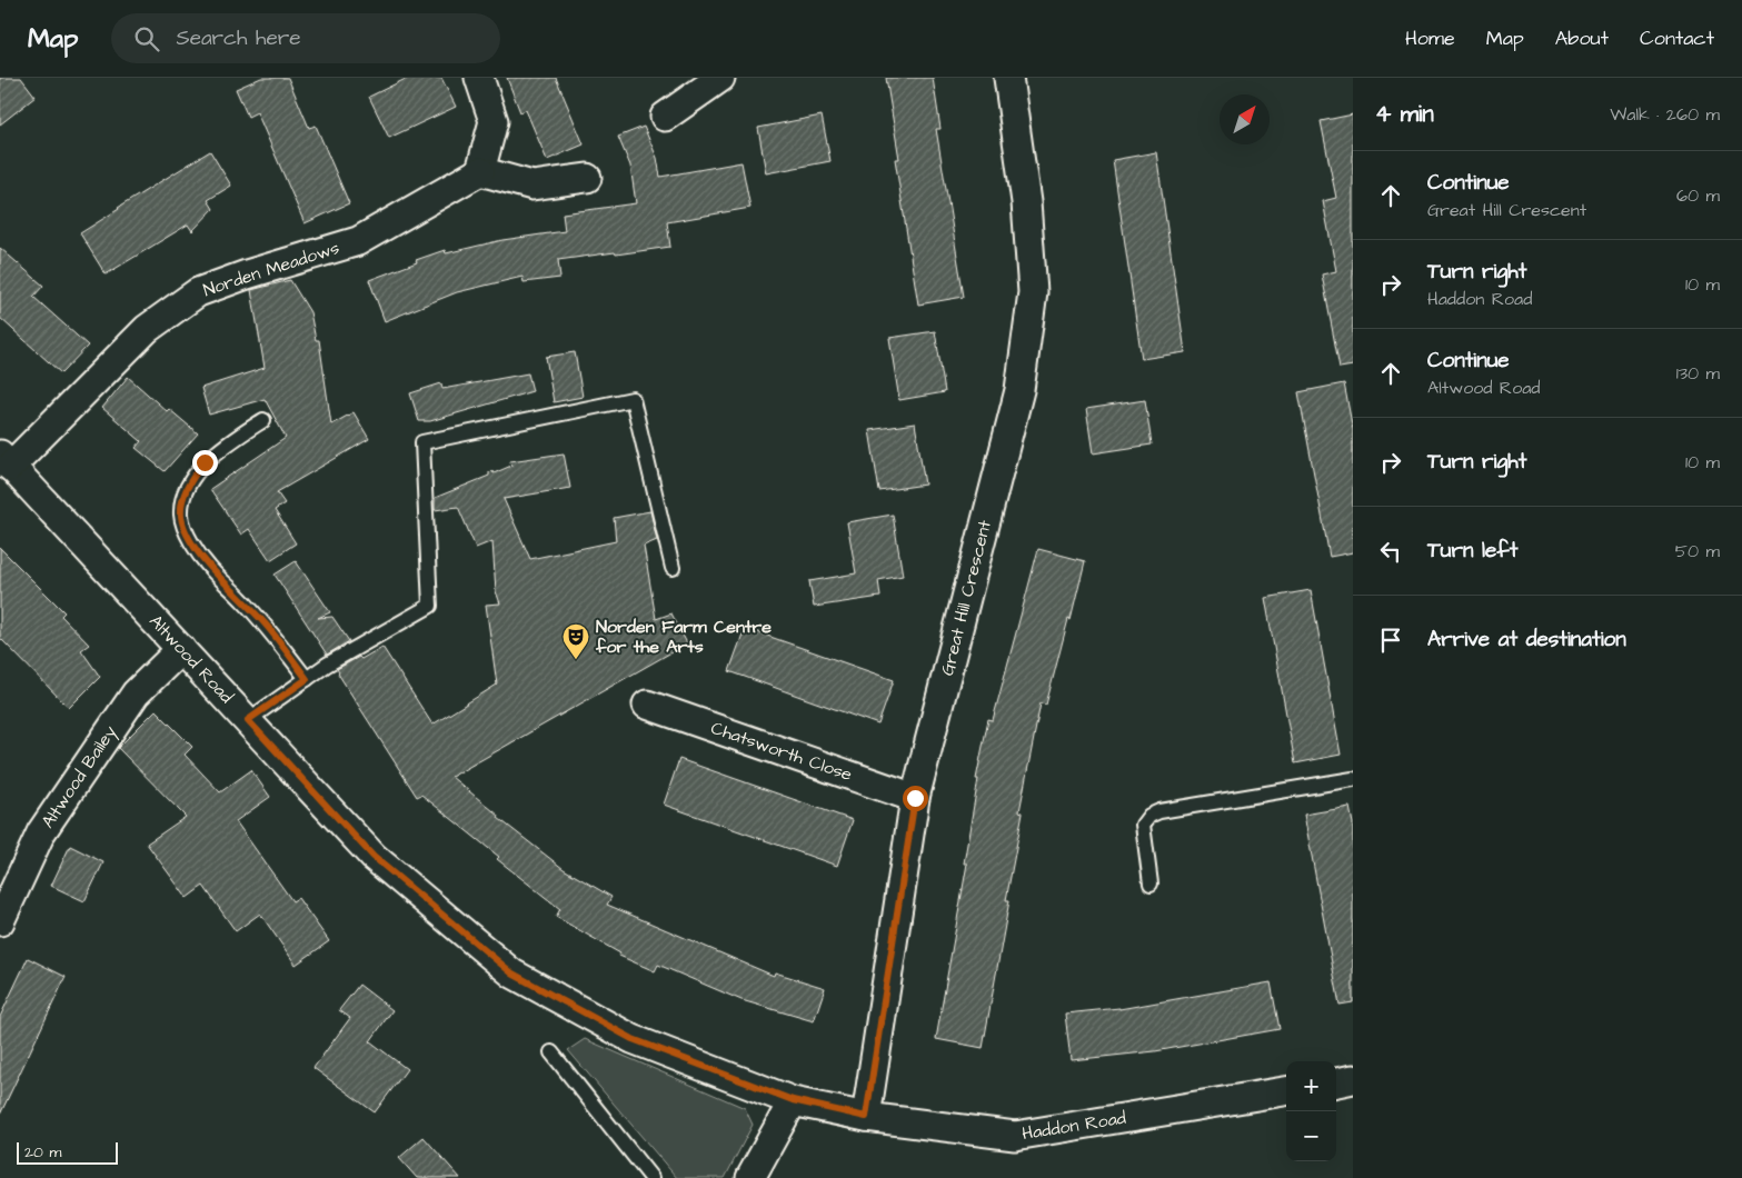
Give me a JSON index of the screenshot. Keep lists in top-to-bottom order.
{
  "streets": {
    "street": [
      "Norden Meadows",
      "Great Hill Crescent",
      "Altwood Road",
      "Chatsworth Close",
      "Altwood Bailey",
      "Haddon Road"
    ]
  },
  "crossings": [
    ["Norden Meadows", "Altwood Road"],
    ["Great Hill Crescent", "Chatsworth Close"],
    ["Great Hill Crescent", "Haddon Road"],
    ["Altwood Road", "Altwood Bailey"],
    ["Altwood Road", "Haddon Road"]
  ],
  "places": {
    "theatre": ["Norden Farm Centre for the Arts"]
  },
  "scale_bar": "20 m",
  "north": "top right",
  "page": {
    "header": "Map",
    "search": "Search here",
    "nav": [
      "Home",
      "Map",
      "About",
      "Contact"
    ],
    "heading": ["4 min", "Walk · 260 m"],
    "list": [
      ["Continue", "Great Hill Crescent", "60 m"],
      ["Turn right", "Haddon Road", "10 m"],
      ["Continue", "Altwood Road", "130 m"],
      ["Turn right", "10 m"],
      ["Turn left", "50 m"],
      "Arrive at destination"
    ],
    "map_buttons": ["+", "−"],
    "scale": "20 m"
  }
}
